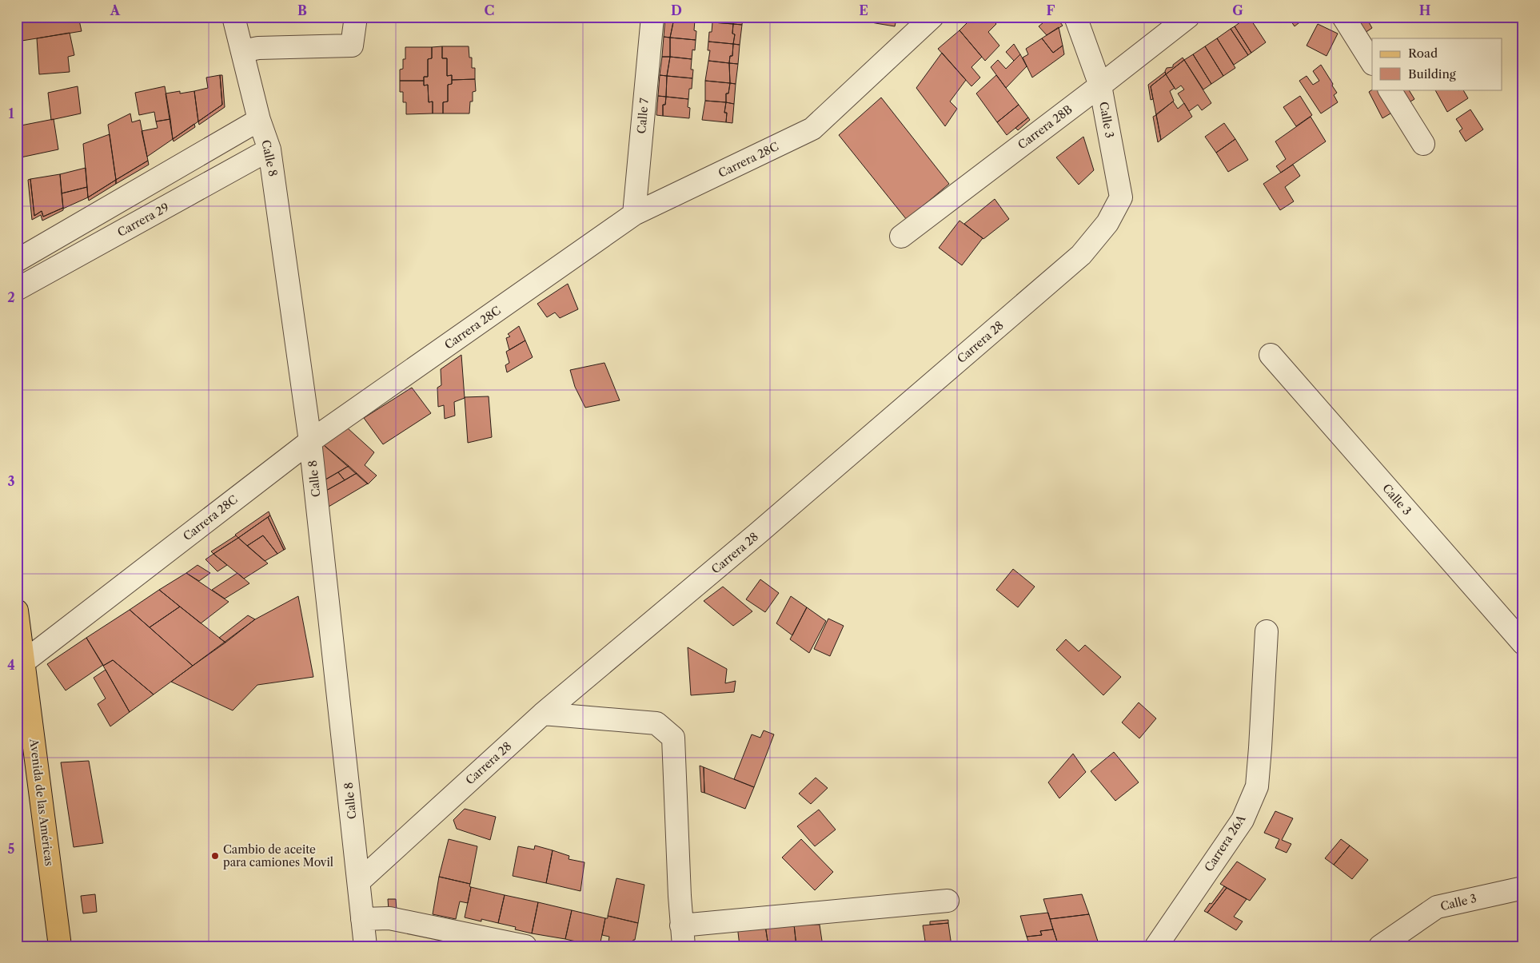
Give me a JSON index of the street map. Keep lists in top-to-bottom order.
{
  "streets": {
    "main road": ["Avenida de las Américas"],
    "street": [
      "Calle 7",
      "Calle 3",
      "Carrera 28B",
      "Calle 8",
      "Carrera 28C",
      "Carrera 29",
      "Carrera 28",
      "Carrera 26A"
    ]
  },
  "crossings": [
    ["Calle 7", "Carrera 28C"],
    ["Calle 3", "Carrera 28B"],
    ["Calle 3", "Carrera 28"],
    ["Calle 8", "Carrera 28C"],
    ["Calle 8", "Carrera 29"],
    ["Calle 8", "Carrera 28"],
    ["Carrera 28C", "Avenida de las Américas"]
  ],
  "places": ["Cambio de aceite para camiones Movil"],
  "legend": ["Road", "Building"],
  "grid": {
    "columns": [
      "A",
      "B",
      "C",
      "D",
      "E",
      "F",
      "G",
      "H"
    ],
    "rows": [
      "1",
      "2",
      "3",
      "4",
      "5"
    ]
  }
}
